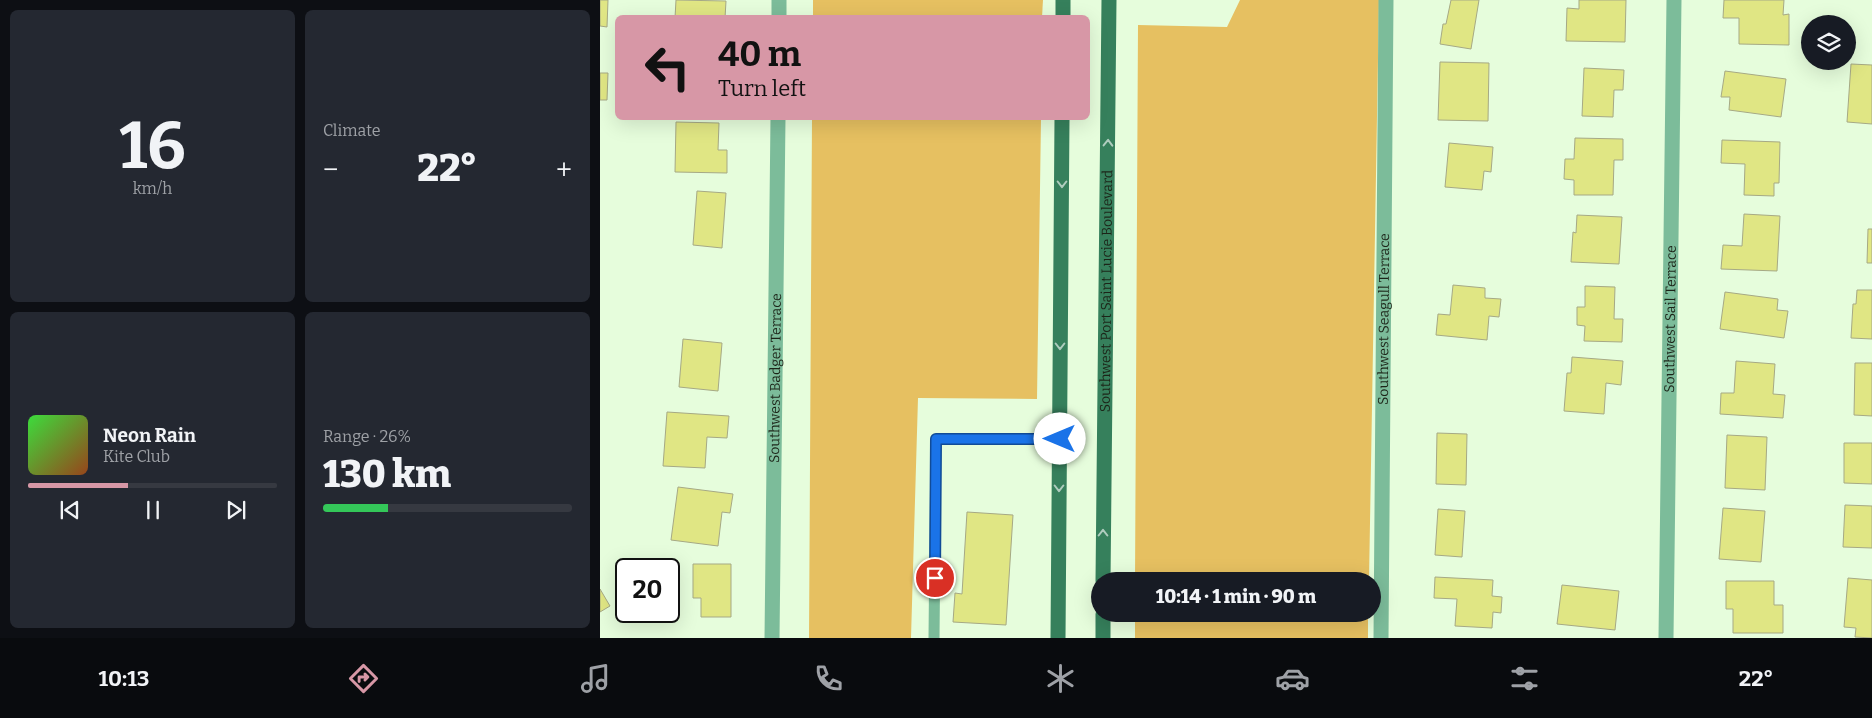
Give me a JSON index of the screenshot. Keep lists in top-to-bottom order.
{
  "streets": {
    "main road": ["Southwest Port Saint Lucie Boulevard"],
    "street": ["Southwest Seagull Terrace", "Southwest Sail Terrace", "Southwest Badger Terrace"]
  },
  "page": {
    "tile": [
      ["16", "km/h"],
      "Climate",
      ["Range · 26%", "130 km"]
    ],
    "turn": ["40 m", "Turn left"],
    "heat": ["−", "22°", "+"],
    "song": ["Neon Rain", "Kite Club"],
    "limit": "20",
    "trip": "10:14 · 1 min · 90 m",
    "tabs": ["10:13", "22°"]
  }
}
